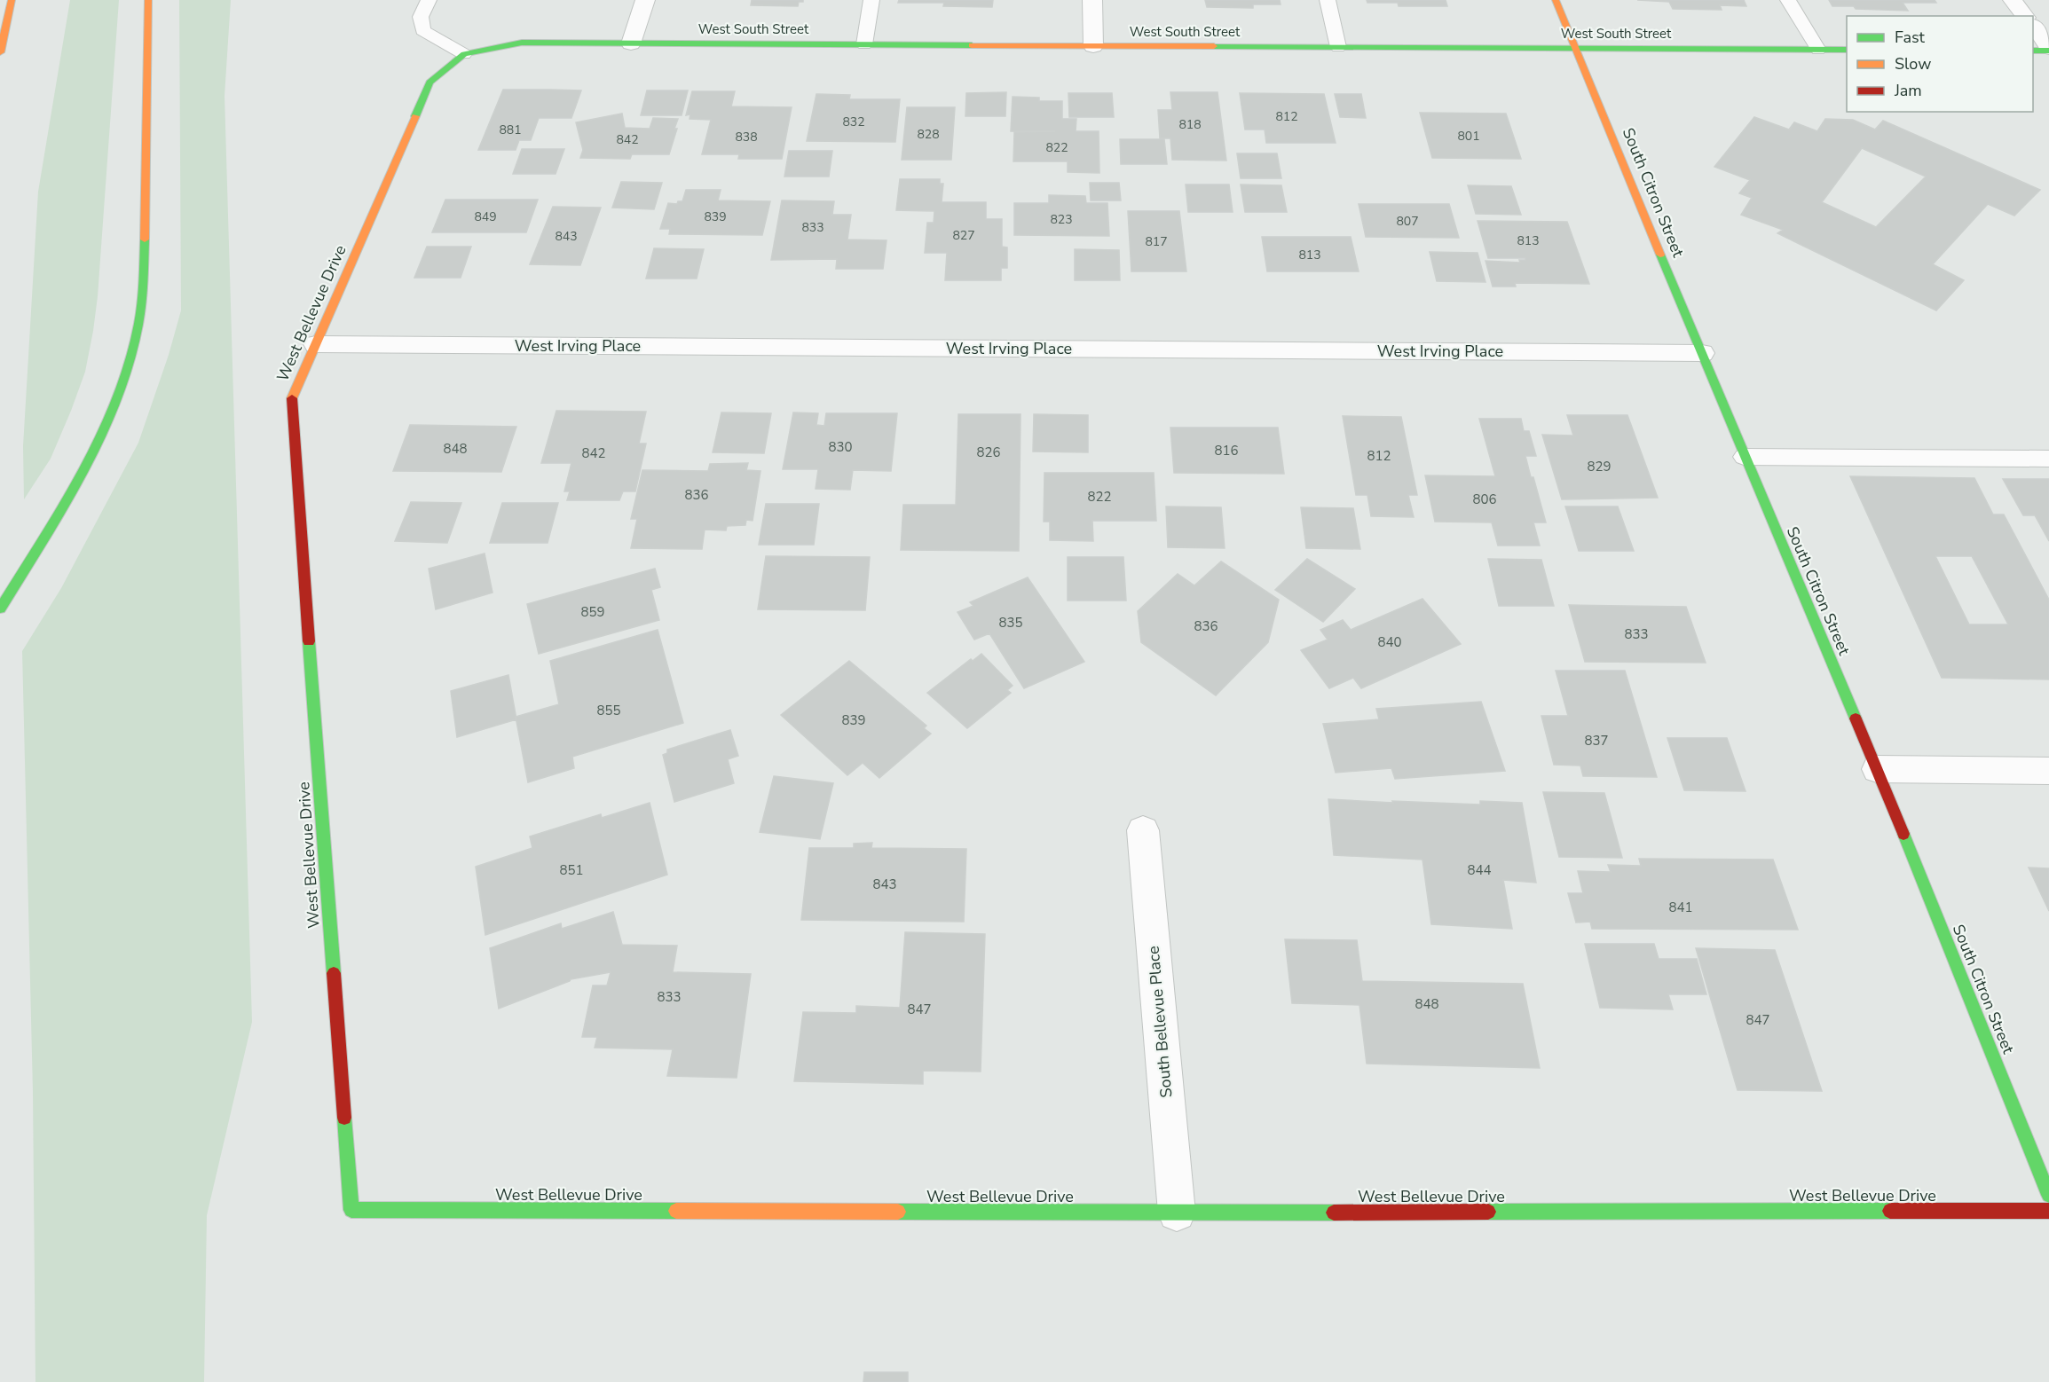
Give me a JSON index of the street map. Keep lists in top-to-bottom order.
{
  "streets": {
    "main road": ["West South Street", "South Citron Street", "West Bellevue Drive"],
    "street": ["West Irving Place", "South Bellevue Place"]
  },
  "crossings": [
    ["West South Street", "South Citron Street"],
    ["West South Street", "West Bellevue Drive"],
    ["South Citron Street", "West Irving Place"],
    ["West Bellevue Drive", "West Irving Place"],
    ["West Bellevue Drive", "South Bellevue Place"]
  ],
  "house_numbers": [
    "812",
    "832",
    "818",
    "881",
    "828",
    "801",
    "838",
    "842",
    "822",
    "849",
    "839",
    "823",
    "807",
    "833",
    "827",
    "843",
    "813",
    "817",
    "813",
    "830",
    "848",
    "816",
    "826",
    "842",
    "812",
    "829",
    "836",
    "822",
    "806",
    "859",
    "835",
    "836",
    "833",
    "840",
    "855",
    "839",
    "837",
    "851",
    "844",
    "843",
    "841",
    "833",
    "848",
    "847",
    "847"
  ],
  "legend": ["Fast", "Slow", "Jam"]
}
